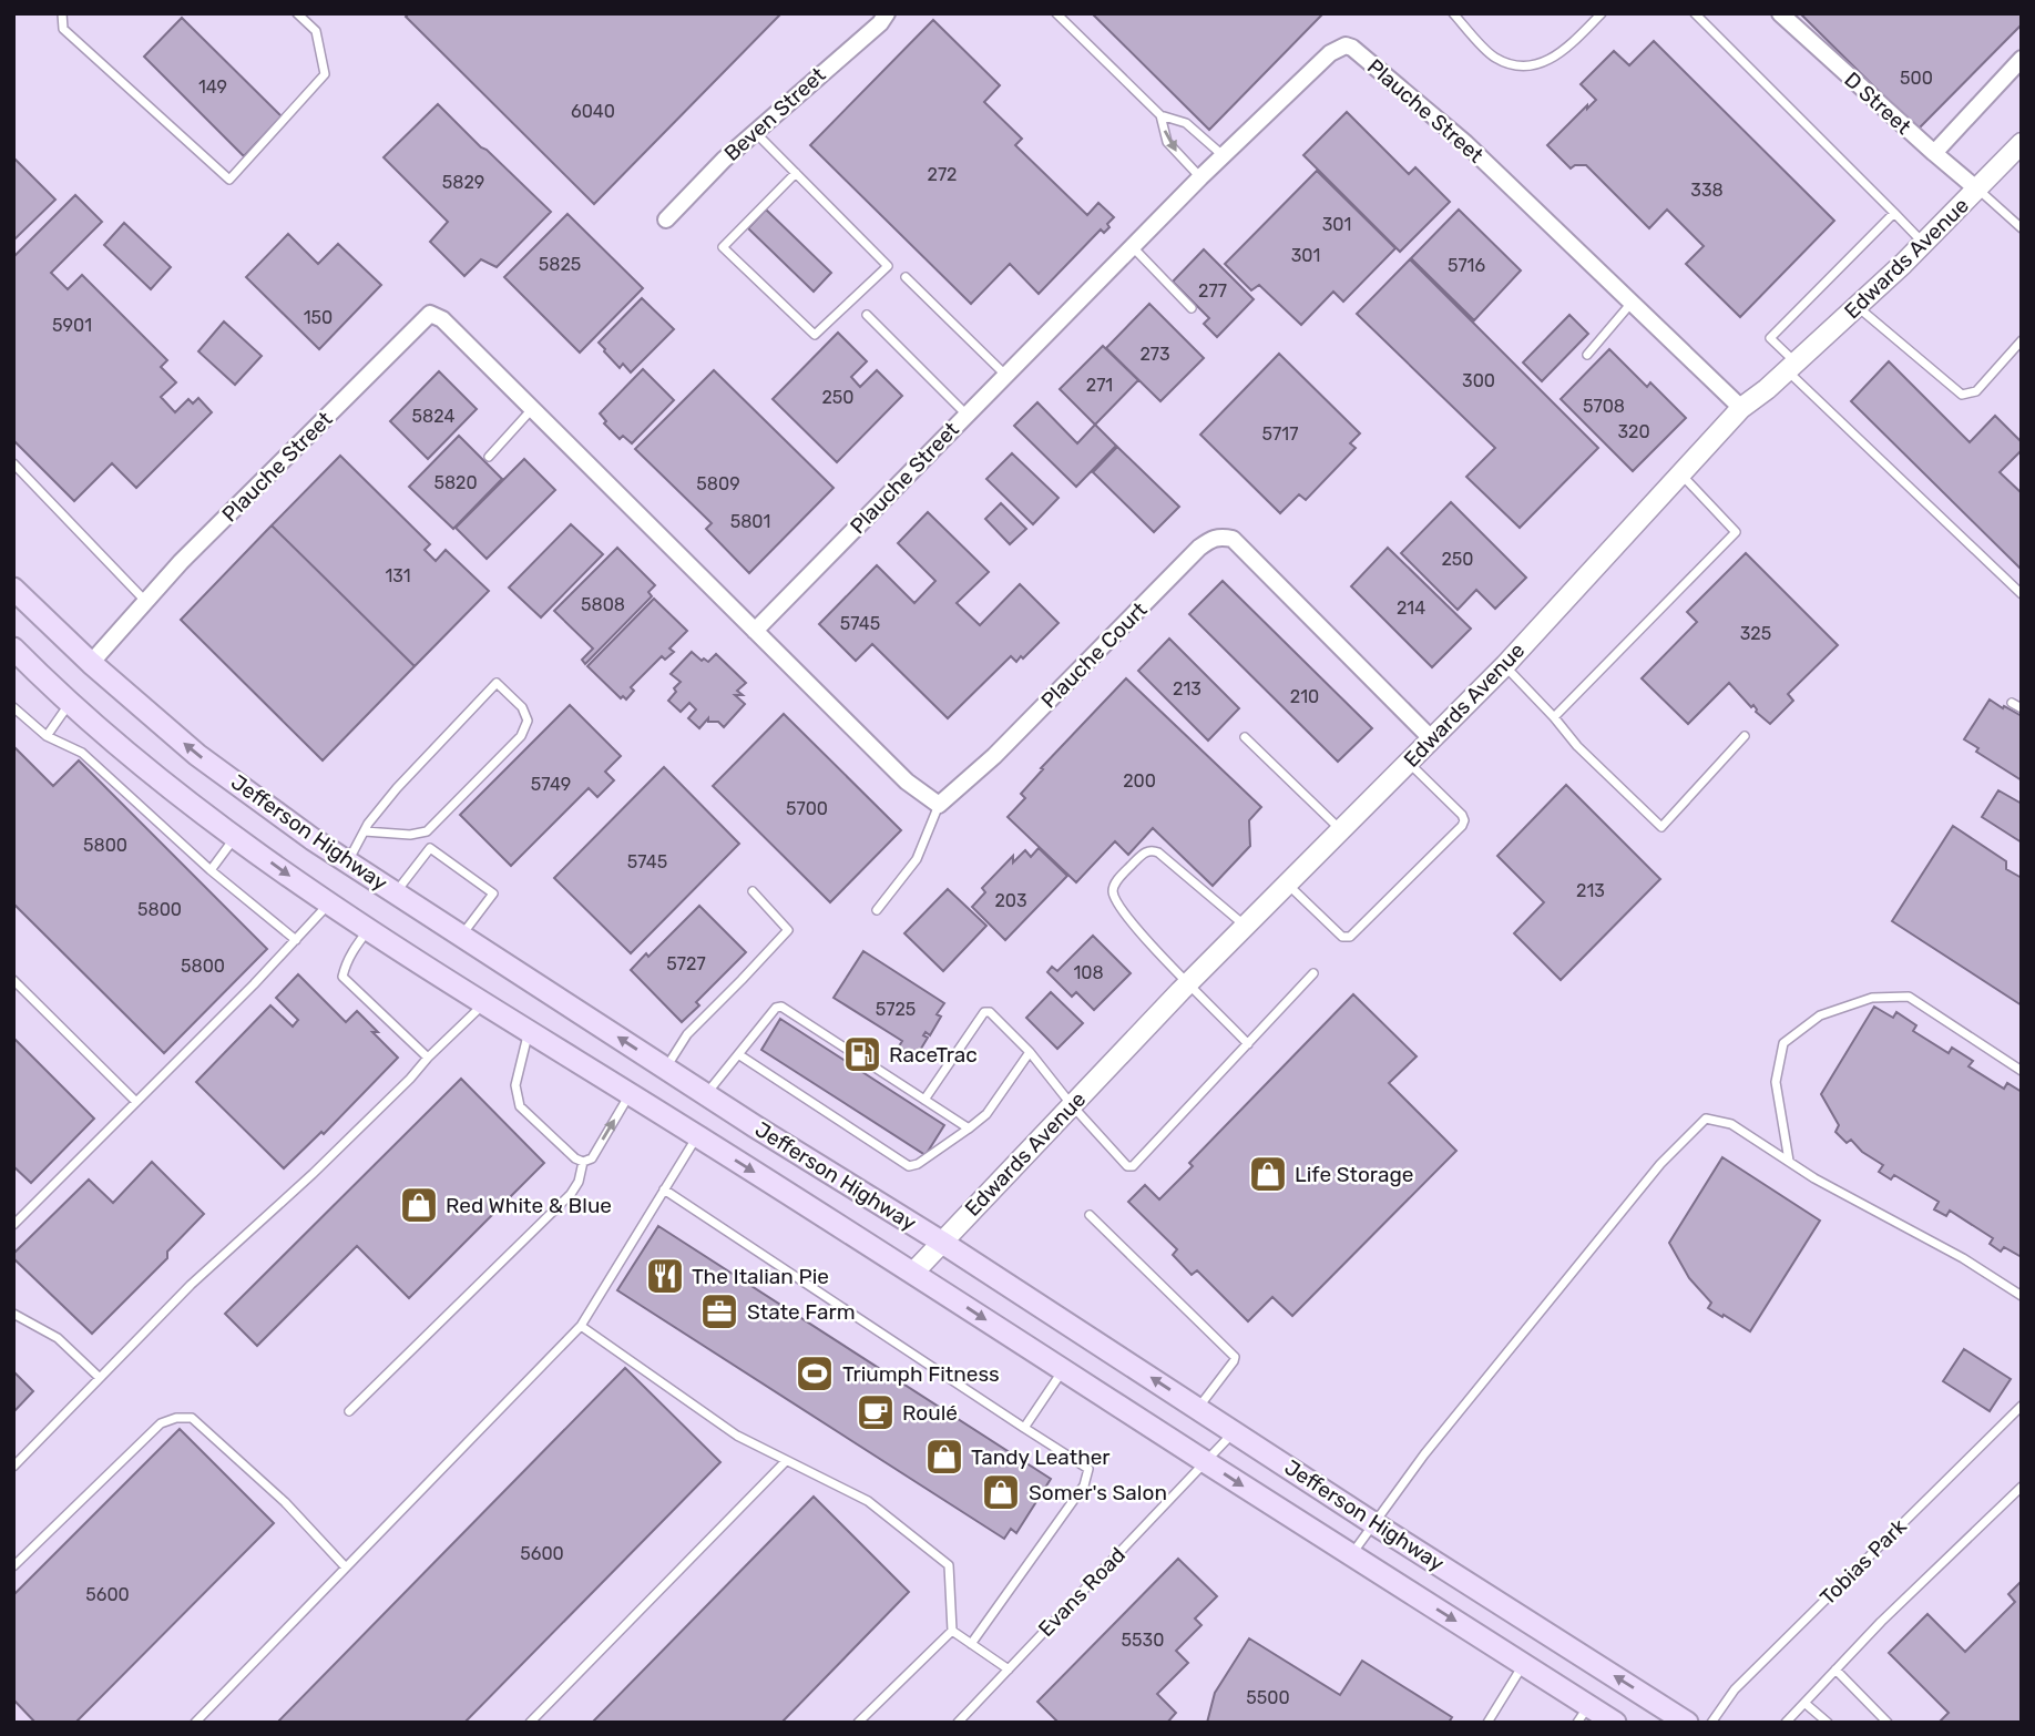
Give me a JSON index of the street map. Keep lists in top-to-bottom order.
{
  "streets": {
    "main road": ["Jefferson Highway"],
    "street": [
      "D Street",
      "Plauche Street",
      "Beven Street",
      "Edwards Avenue",
      "Plauche Court"
    ],
    "lane": ["Tobias Park", "Evans Road"]
  },
  "crossings": [
    ["D Street", "Edwards Avenue"],
    ["Plauche Street", "Edwards Avenue"],
    ["Plauche Street", "Jefferson Highway"],
    ["Edwards Avenue", "Plauche Court"],
    ["Edwards Avenue", "Jefferson Highway"],
    ["Jefferson Highway", "Evans Road"]
  ],
  "places": {
    "fuel station": ["RaceTrac"],
    "shop": [
      "Life Storage",
      "Red White & Blue",
      "Tandy Leather",
      "Somer's Salon"
    ],
    "restaurant": ["The Italian Pie"],
    "office": ["State Farm"],
    "sports": ["Triumph Fitness"],
    "cafe": ["Roulé"]
  },
  "house_numbers": [
    "500",
    "149",
    "6040",
    "272",
    "5829",
    "338",
    "301",
    "301",
    "5825",
    "5716",
    "277",
    "150",
    "5901",
    "273",
    "300",
    "271",
    "250",
    "5708",
    "5824",
    "320",
    "5717",
    "5820",
    "5809",
    "5801",
    "250",
    "131",
    "5808",
    "214",
    "5745",
    "325",
    "213",
    "210",
    "200",
    "5749",
    "5700",
    "5800",
    "5745",
    "213",
    "203",
    "5800",
    "5727",
    "5800",
    "108",
    "5725",
    "5600",
    "5600",
    "5530",
    "5500"
  ]
}
